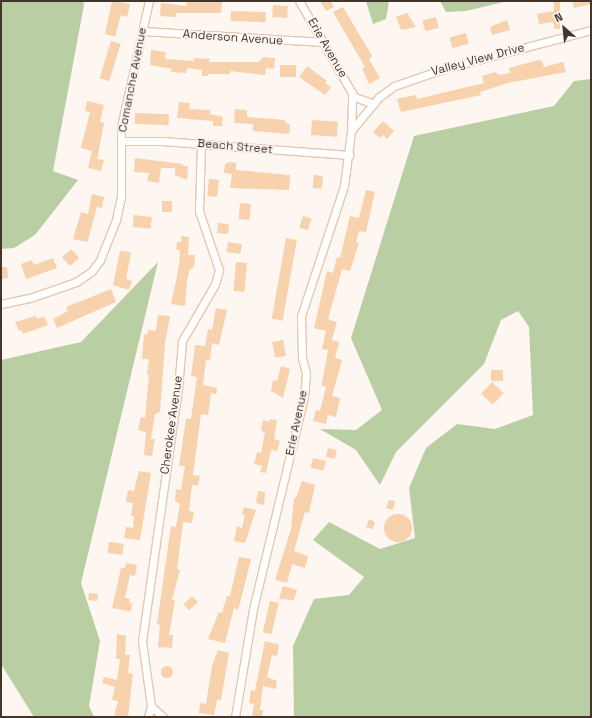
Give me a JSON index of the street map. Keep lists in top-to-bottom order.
{
  "streets": {
    "street": [
      "Anderson Avenue",
      "Erie Avenue",
      "Valley View Drive",
      "Comanche Avenue",
      "Beach Street",
      "Cherokee Avenue"
    ]
  },
  "crossings": [
    ["Anderson Avenue", "Erie Avenue"],
    ["Anderson Avenue", "Comanche Avenue"],
    ["Erie Avenue", "Beach Street"],
    ["Comanche Avenue", "Beach Street"],
    ["Beach Street", "Cherokee Avenue"]
  ],
  "north": "top left"
}
